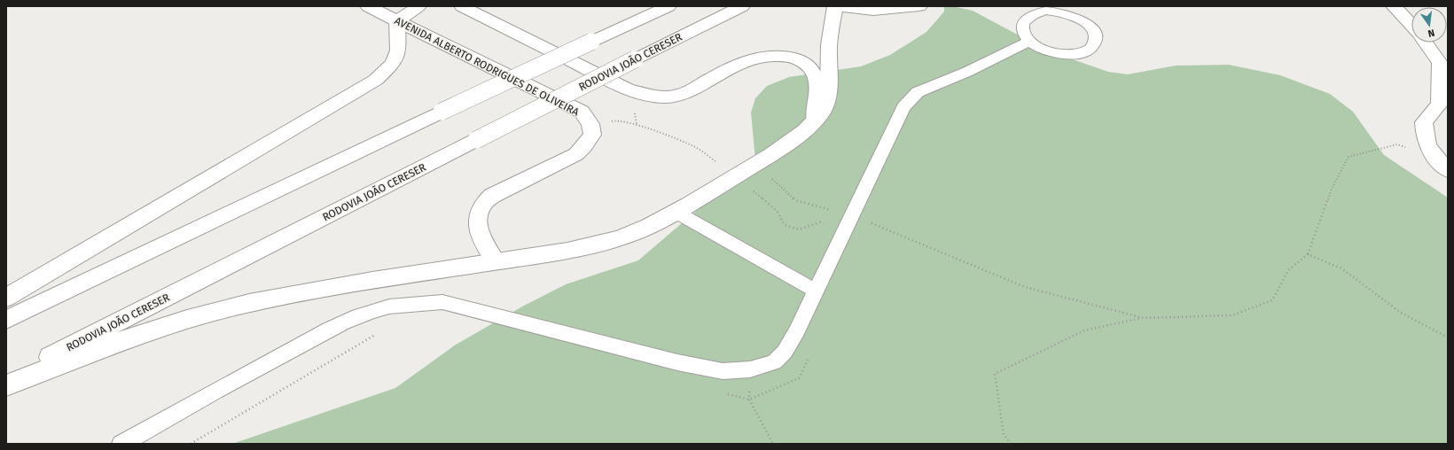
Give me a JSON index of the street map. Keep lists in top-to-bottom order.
{
  "streets": {
    "main road": ["RODOVIA JOÃO CERESER", "AVENIDA ALBERTO RODRIGUES DE OLIVEIRA"]
  },
  "north": "bottom"
}
